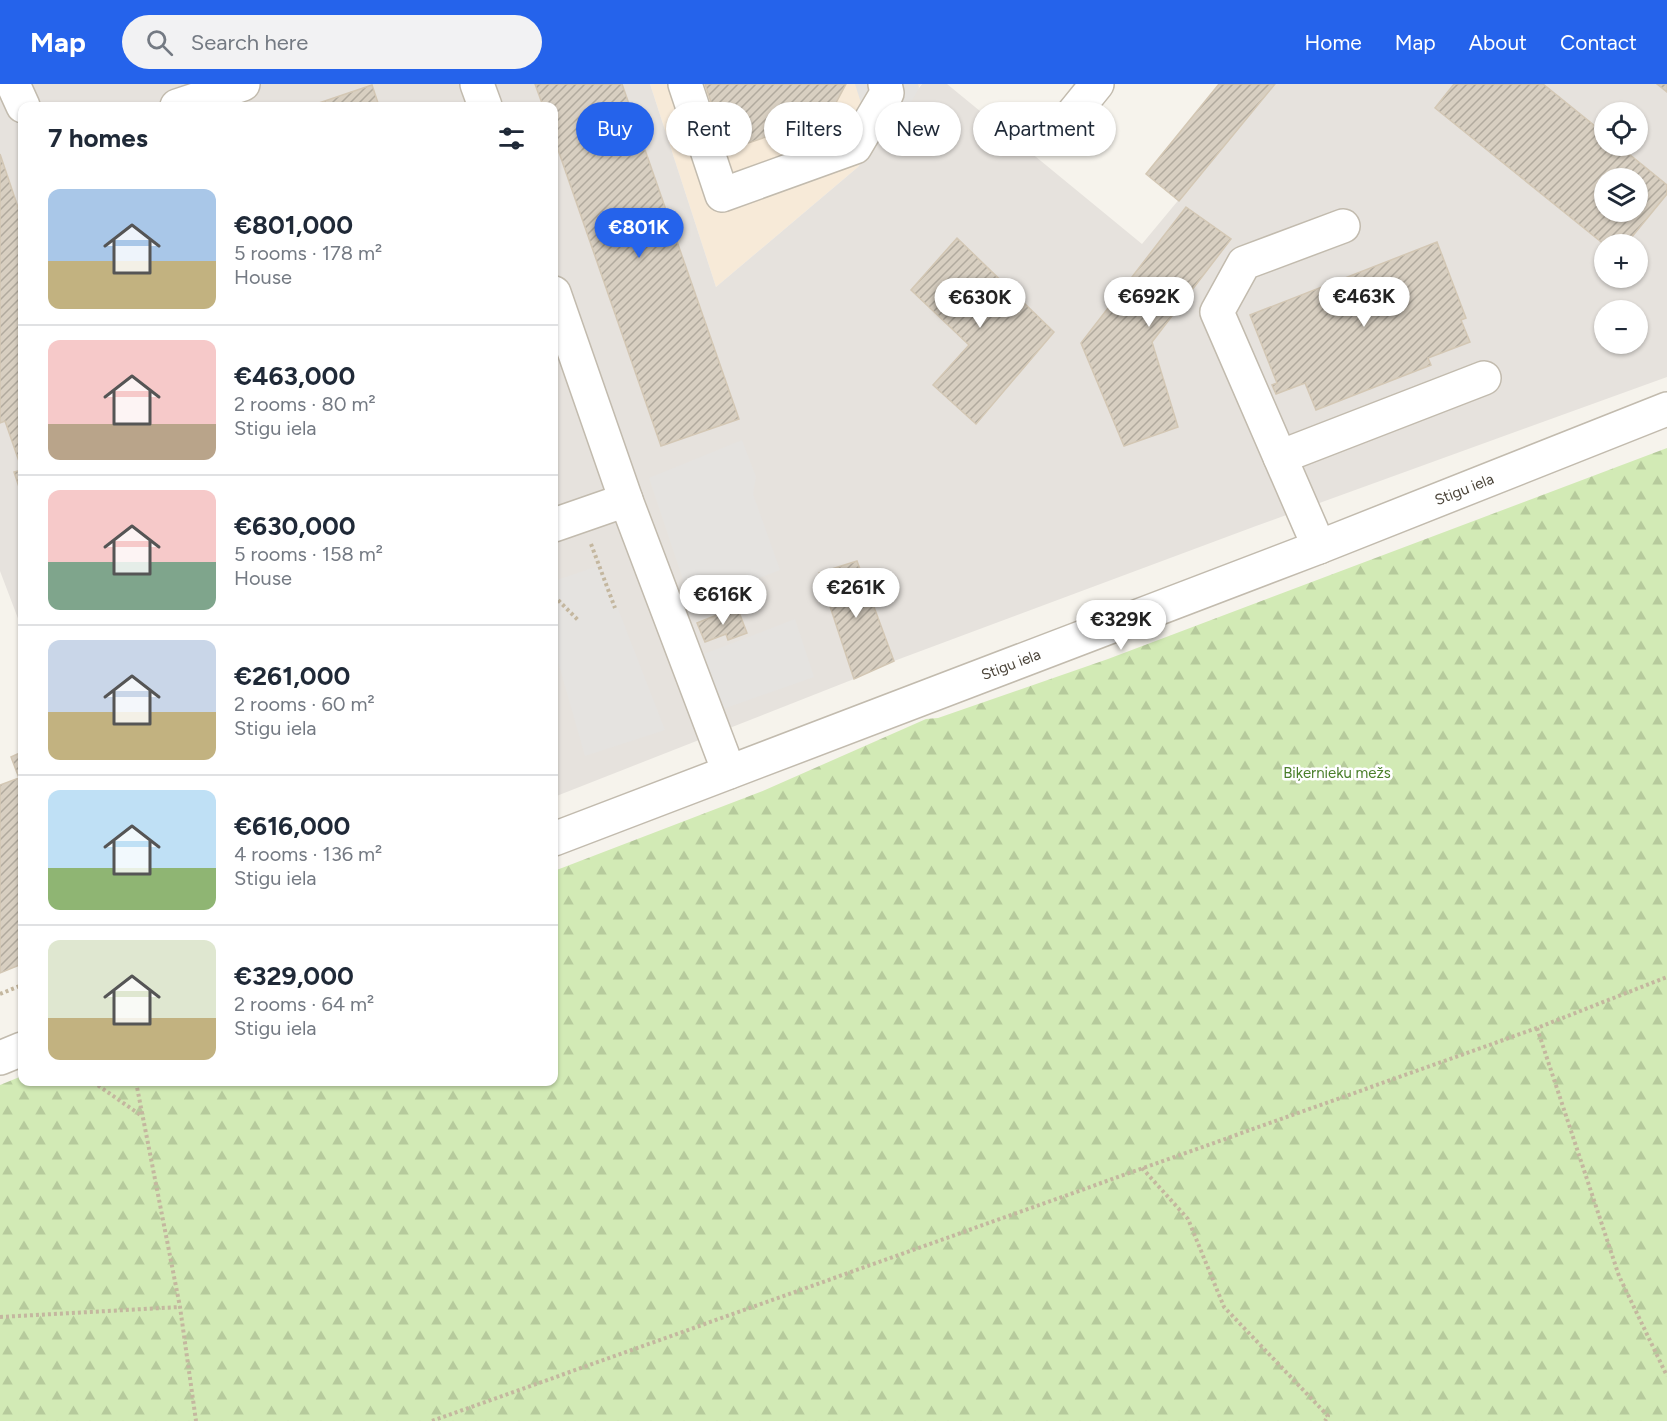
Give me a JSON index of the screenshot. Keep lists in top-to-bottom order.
{
  "streets": {
    "street": ["Stigu iela"]
  },
  "parks": ["Biķernieku mežs"],
  "page": {
    "header": "Map",
    "search": "Search here",
    "nav": [
      "Home",
      "Map",
      "About",
      "Contact"
    ],
    "map_buttons": ["+", "−"],
    "chip": [
      "Buy",
      "Rent",
      "Filters",
      "New",
      "Apartment"
    ],
    "heading": "7 homes",
    "list": [
      {
        "name": "€801,000",
        "note": "5 rooms · 178 m² · House"
      },
      {
        "name": "€463,000",
        "note": "2 rooms · 80 m² · Stigu iela"
      },
      {
        "name": "€630,000",
        "note": "5 rooms · 158 m² · House"
      },
      {
        "name": "€261,000",
        "note": "2 rooms · 60 m² · Stigu iela"
      },
      {
        "name": "€616,000",
        "note": "4 rooms · 136 m² · Stigu iela"
      },
      {
        "name": "€329,000",
        "note": "2 rooms · 64 m² · Stigu iela"
      }
    ],
    "price": [
      "€801K",
      "€692K",
      "€463K",
      "€630K",
      "€261K",
      "€616K",
      "€329K"
    ]
  }
}
